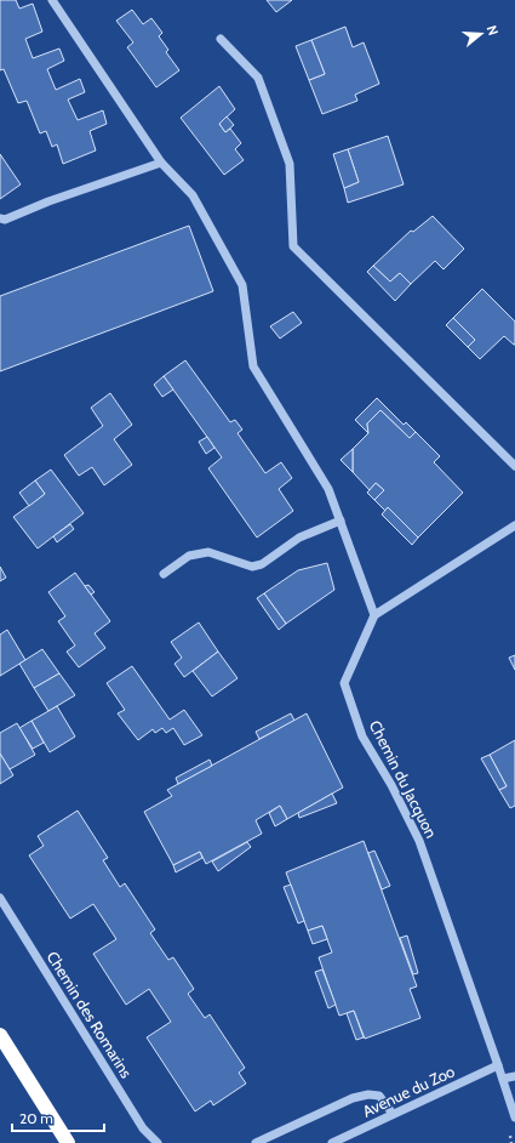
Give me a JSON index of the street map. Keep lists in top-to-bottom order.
{
  "streets": {
    "street": ["Chemin du Jacquon", "Chemin des Romarins", "Avenue du Zoo"]
  },
  "crossings": [
    ["Chemin du Jacquon", "Avenue du Zoo"]
  ],
  "scale_bar": "20 m",
  "north": "right"
}
